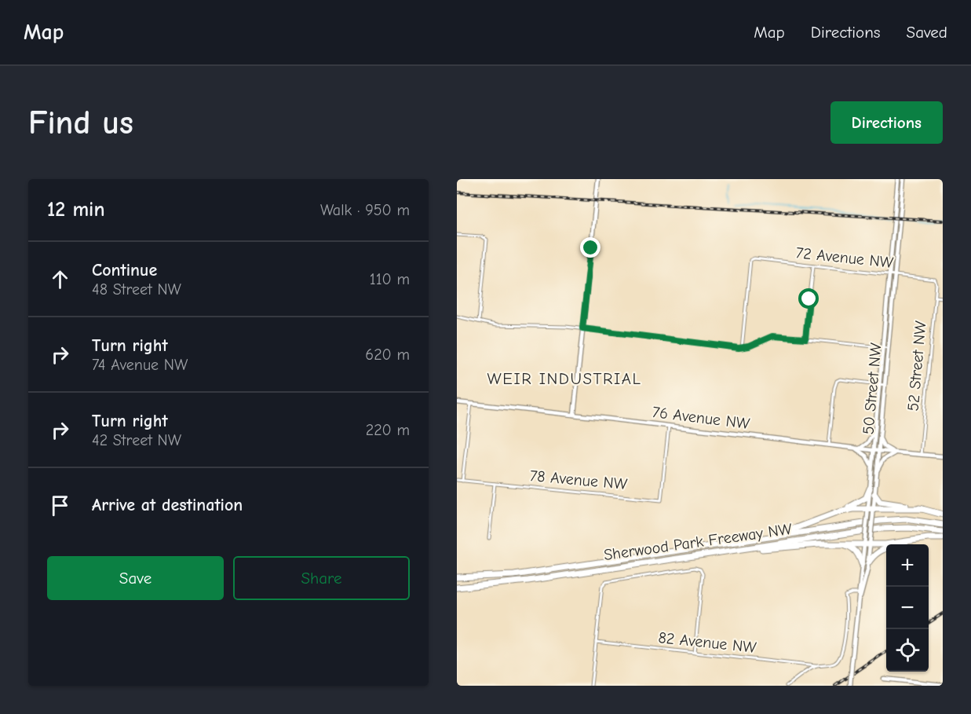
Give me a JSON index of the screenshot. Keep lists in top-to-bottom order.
{
  "streets": {
    "highway": ["Sherwood Park Freeway NW"],
    "main road": ["50 Street NW", "76 Avenue NW"],
    "street": [
      "72 Avenue NW",
      "52 Street NW",
      "78 Avenue NW",
      "82 Avenue NW"
    ]
  },
  "crossings": [
    ["72 Avenue NW", "52 Street NW"],
    ["72 Avenue NW", "50 Street NW"],
    ["52 Street NW", "76 Avenue NW"],
    ["50 Street NW", "76 Avenue NW"],
    ["76 Avenue NW", "78 Avenue NW"]
  ],
  "districts": ["WEIR INDUSTRIAL"],
  "page": {
    "header": "Map",
    "nav": ["Map", "Directions", "Saved"],
    "buttons": [
      "Directions",
      ["Save", "Share"]
    ],
    "title": "Find us",
    "heading": ["12 min", "Walk · 950 m"],
    "list": [
      ["Continue", "48 Street NW", "110 m"],
      ["Turn right", "74 Avenue NW", "620 m"],
      ["Turn right", "42 Street NW", "220 m"],
      "Arrive at destination"
    ],
    "map_buttons": ["+", "−"]
  }
}
